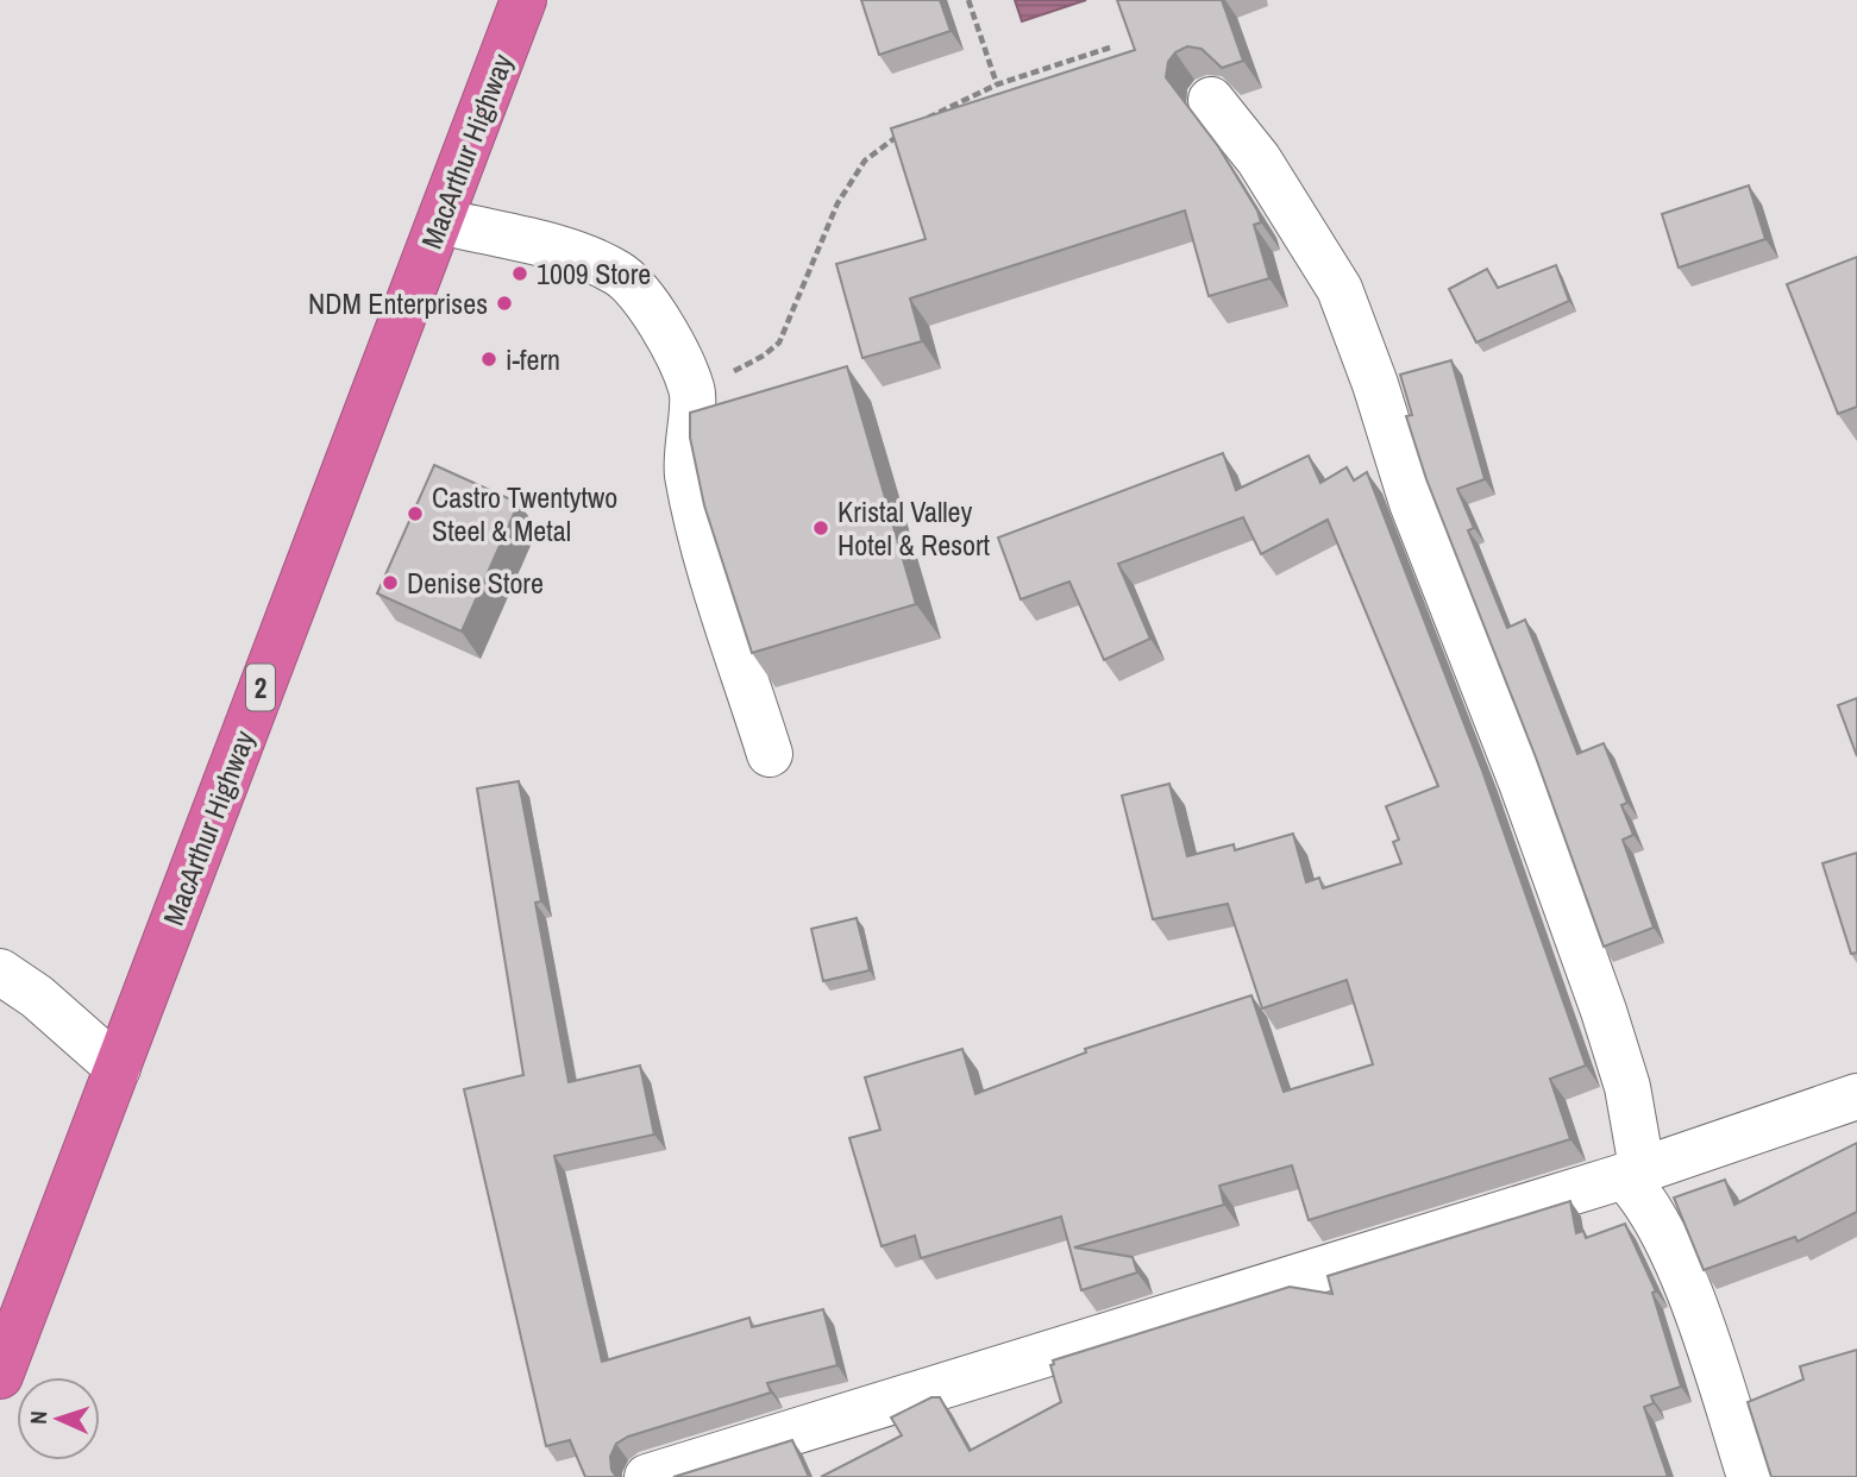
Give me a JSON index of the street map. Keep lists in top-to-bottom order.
{
  "streets": {
    "highway": ["MacArthur Highway", "2"]
  },
  "places": [
    "1009 Store",
    "NDM Enterprises",
    "i-fern",
    "Castro Twentytwo Steel & Metal",
    "Kristal Valley Hotel & Resort",
    "Denise Store"
  ],
  "north": "left"
}
